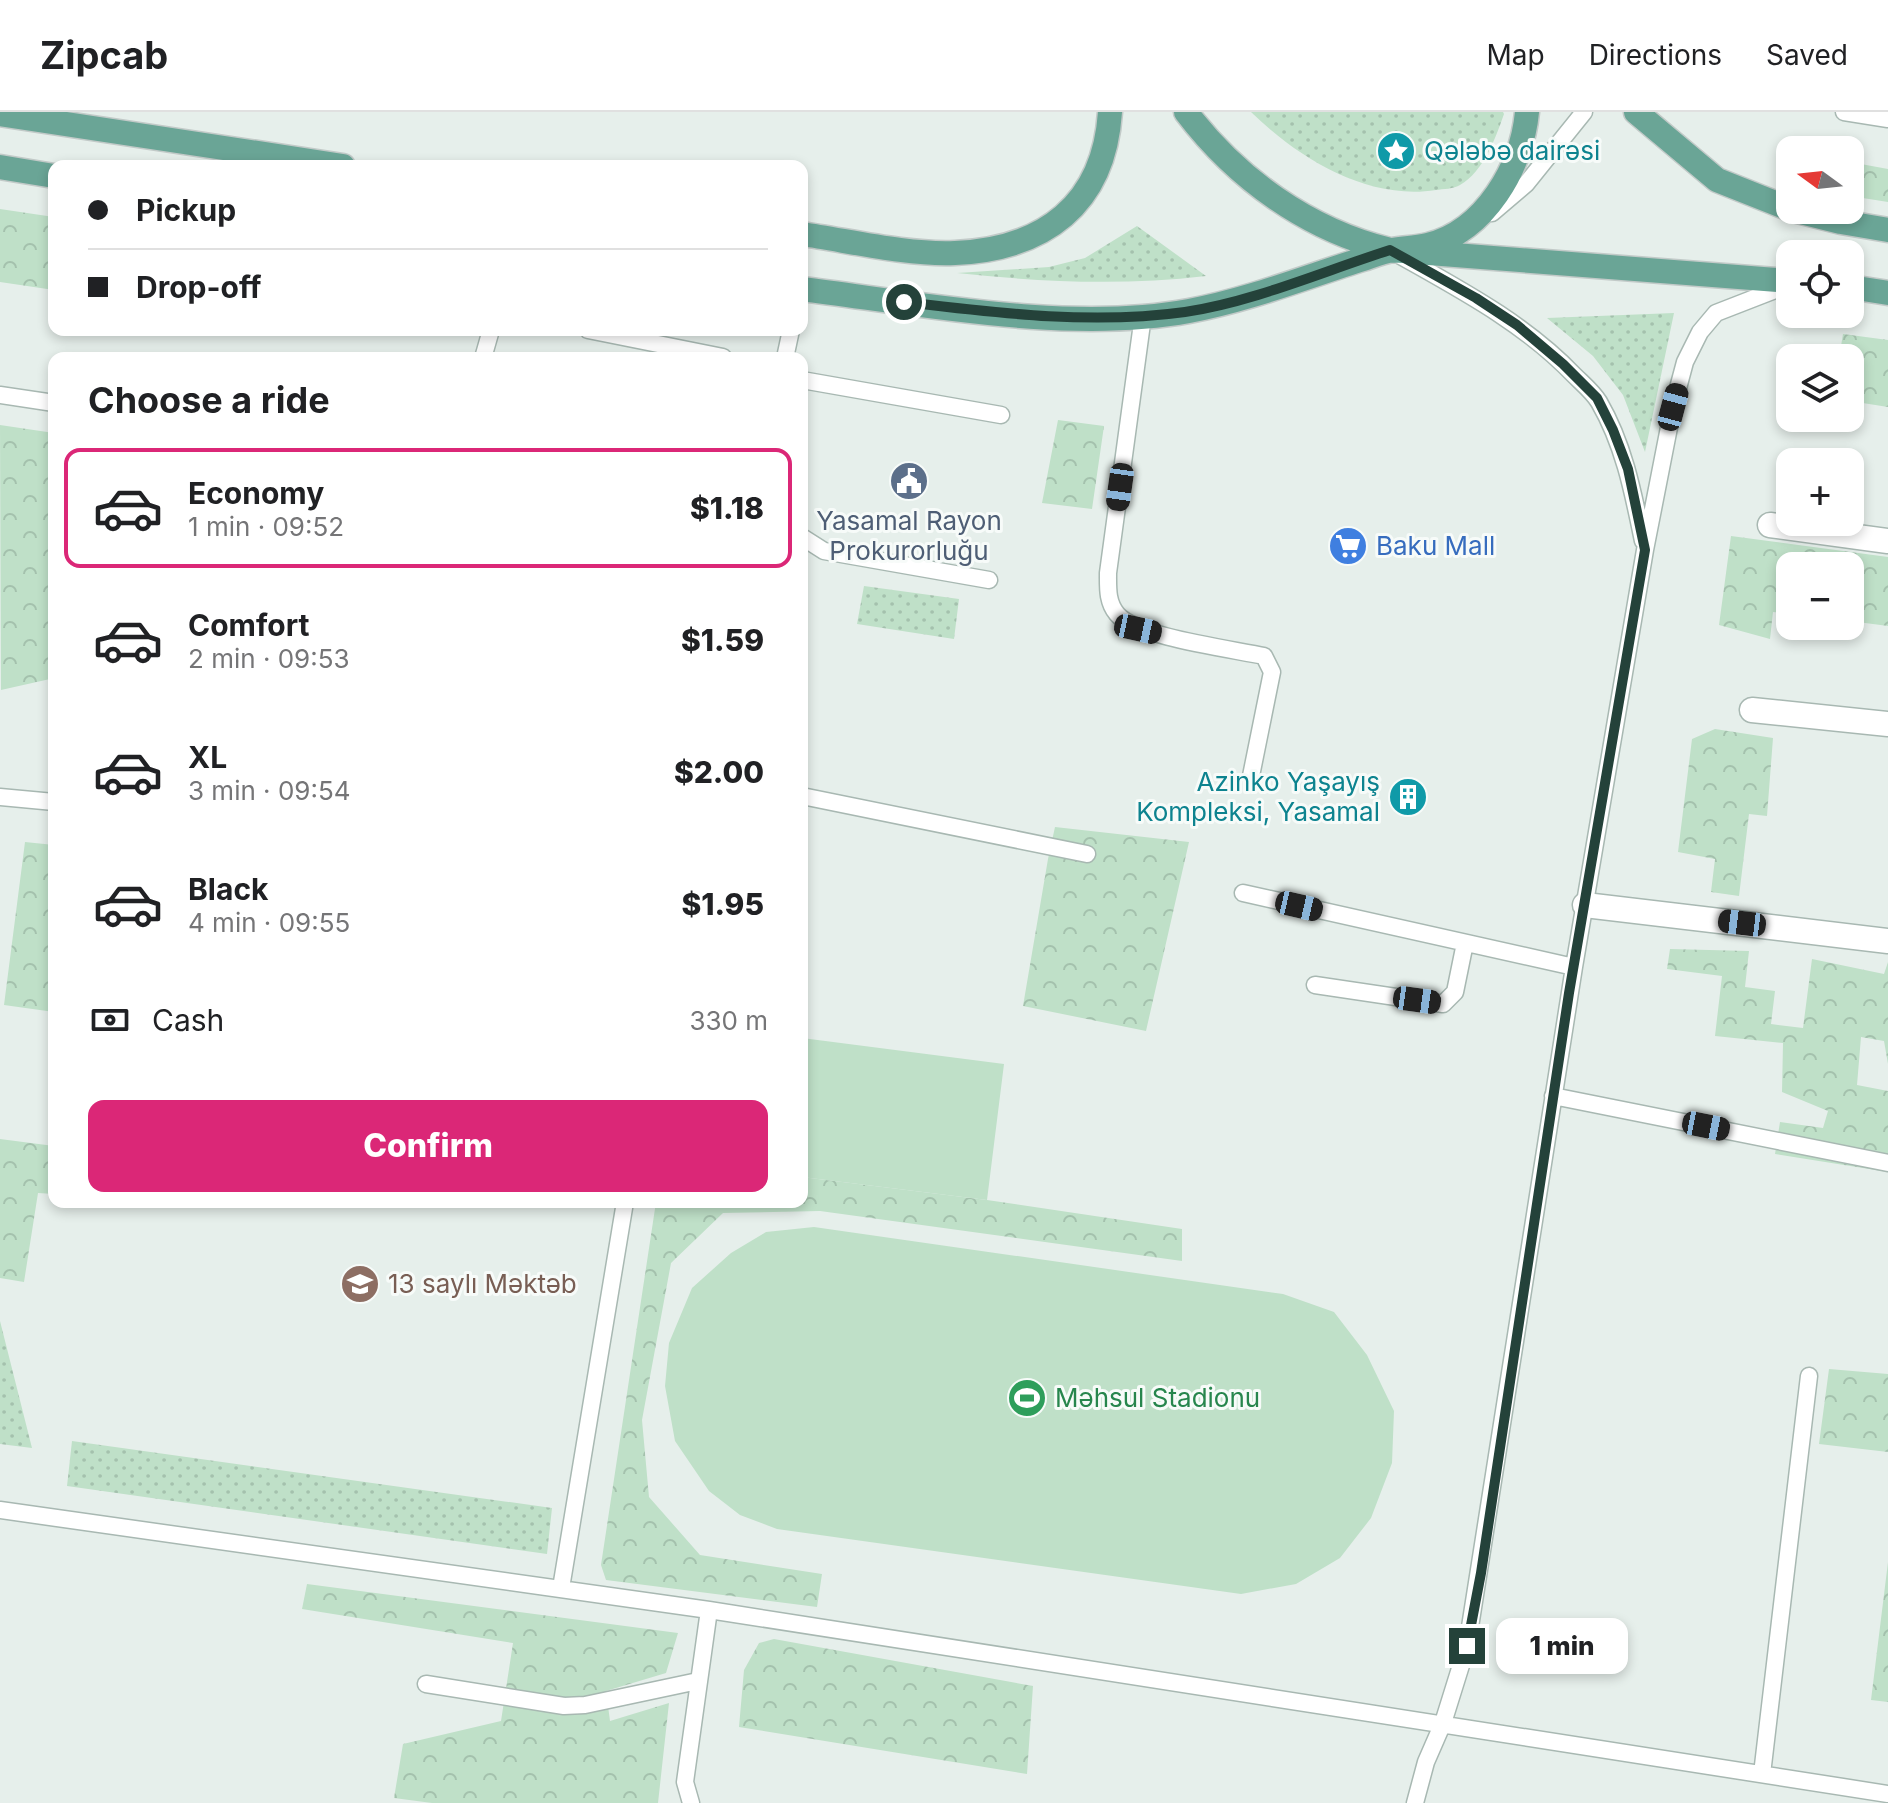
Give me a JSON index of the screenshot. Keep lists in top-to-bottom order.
{
  "places": {
    "place": ["Qələbə dairəsi"],
    "public building": ["Yasamal Rayon Prokurorluğu"],
    "supermarket": ["Baku Mall"],
    "building": ["Azinko Yaşayış Kompleksi, Yasamal"],
    "school or university": ["13 saylı Məktəb"],
    "sports": ["Məhsul Stadionu"]
  },
  "north": "left",
  "page": {
    "header": "Zipcab",
    "nav": ["Map", "Directions", "Saved"],
    "map_buttons": ["+", "−"],
    "banner": ["Pickup", "Drop-off"],
    "heading": "Choose a ride",
    "list": [
      {
        "name": "Economy",
        "note": "1 min · 09:52",
        "value": "$1.18"
      },
      {
        "name": "Comfort",
        "note": "2 min · 09:53",
        "value": "$1.59"
      },
      {
        "name": "XL",
        "note": "3 min · 09:54",
        "value": "$2.00"
      },
      {
        "name": "Black",
        "note": "4 min · 09:55",
        "value": "$1.95"
      }
    ],
    "pay": ["Cash", "330 m"],
    "buttons": "Confirm",
    "bubble": "1 min"
  }
}
